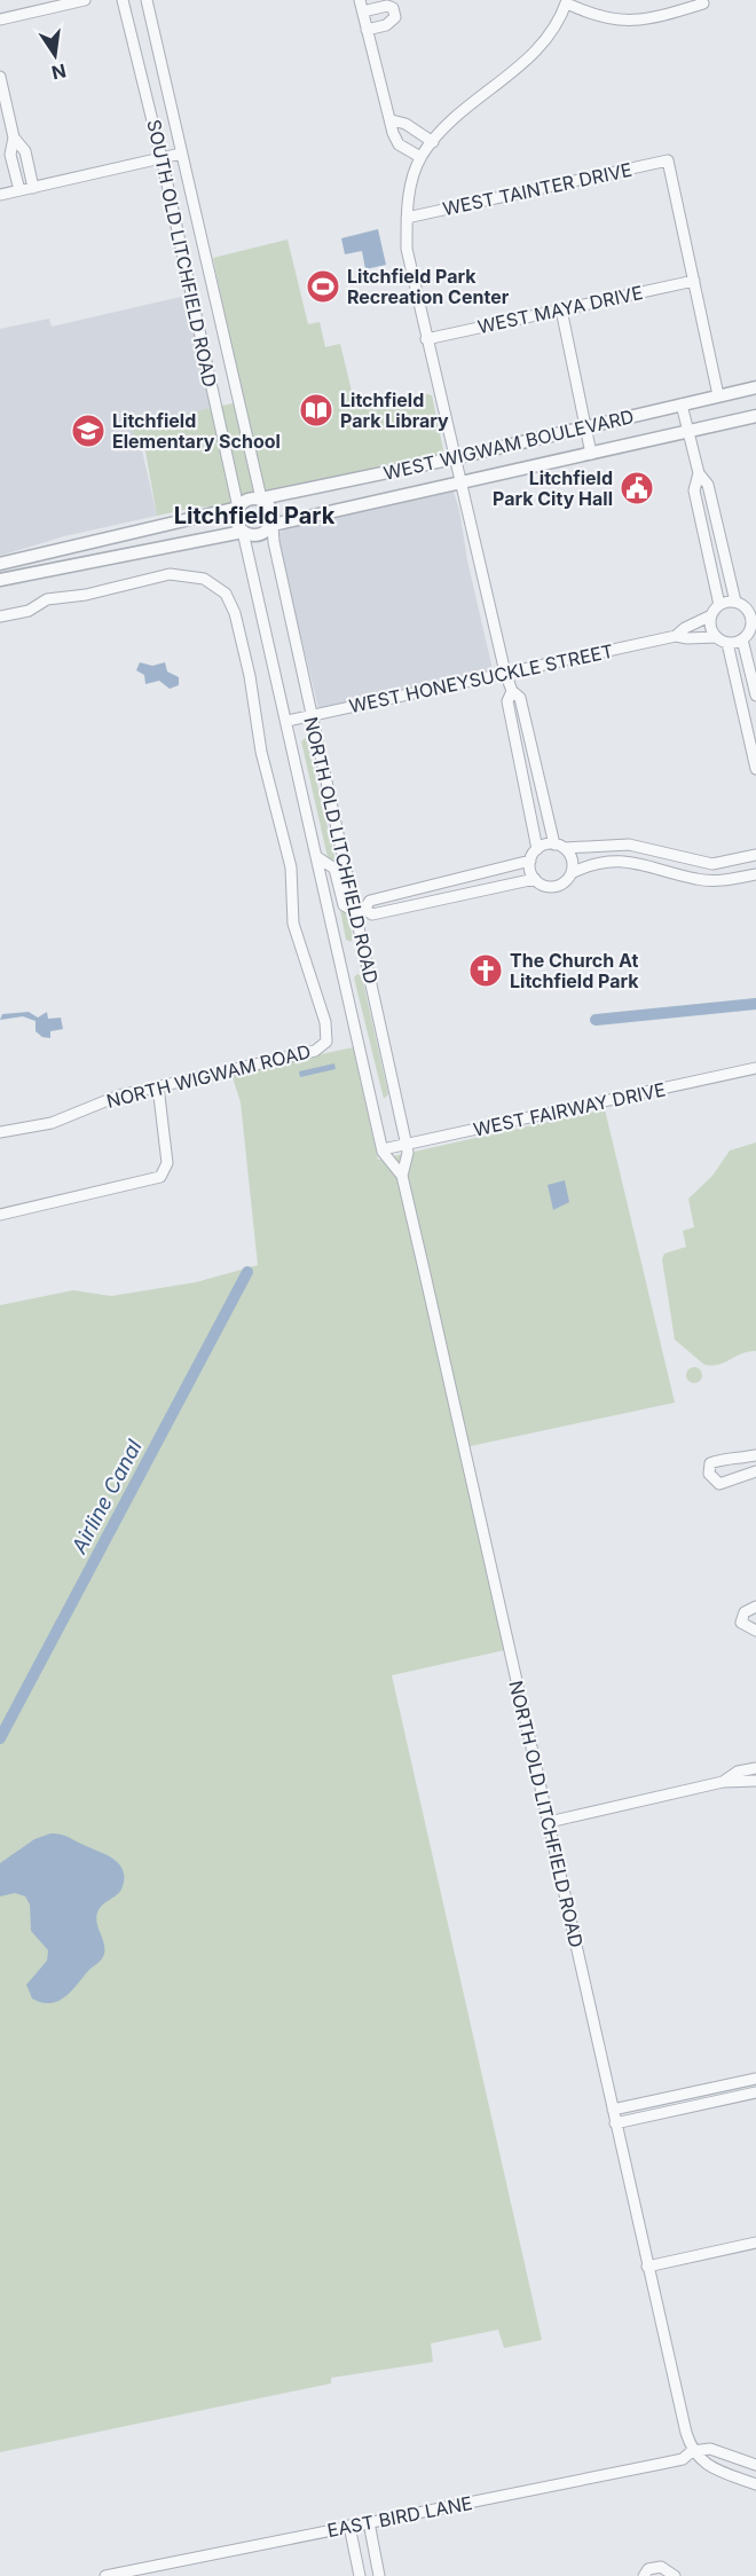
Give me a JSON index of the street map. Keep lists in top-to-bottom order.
{
  "streets": {
    "street": [
      "WEST TAINTER DRIVE",
      "SOUTH OLD LITCHFIELD ROAD",
      "WEST MAYA DRIVE",
      "WEST WIGWAM BOULEVARD",
      "WEST HONEYSUCKLE STREET",
      "NORTH OLD LITCHFIELD ROAD",
      "NORTH WIGWAM ROAD",
      "WEST FAIRWAY DRIVE",
      "EAST BIRD LANE"
    ]
  },
  "crossings": [
    ["WEST TAINTER DRIVE", "WEST MAYA DRIVE"],
    ["SOUTH OLD LITCHFIELD ROAD", "WEST WIGWAM BOULEVARD"],
    ["SOUTH OLD LITCHFIELD ROAD", "NORTH OLD LITCHFIELD ROAD"],
    ["WEST WIGWAM BOULEVARD", "NORTH OLD LITCHFIELD ROAD"],
    ["WEST HONEYSUCKLE STREET", "NORTH OLD LITCHFIELD ROAD"],
    ["NORTH OLD LITCHFIELD ROAD", "WEST FAIRWAY DRIVE"],
    ["NORTH OLD LITCHFIELD ROAD", "EAST BIRD LANE"]
  ],
  "districts": ["Litchfield Park"],
  "water": ["Airline Canal"],
  "places": {
    "sports": ["Litchfield Park Recreation Center"],
    "library": ["Litchfield Park Library"],
    "school or university": ["Litchfield Elementary School"],
    "public building": ["Litchfield Park City Hall"],
    "church": ["The Church At Litchfield Park"]
  },
  "north": "bottom"
}
